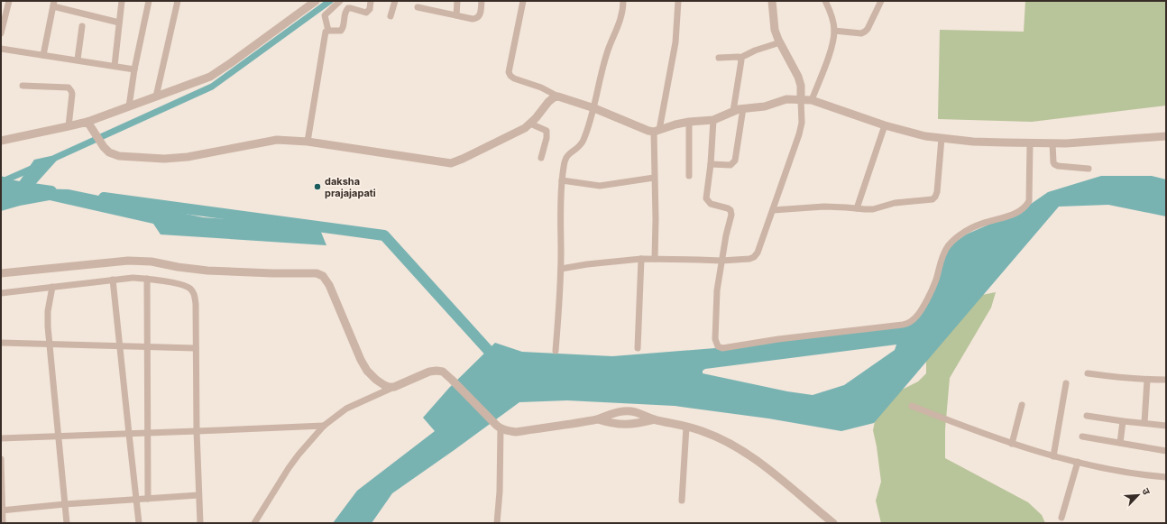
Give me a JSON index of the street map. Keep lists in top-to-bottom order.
{
  "places": ["daksha prajajapati"],
  "north": "top right"
}
